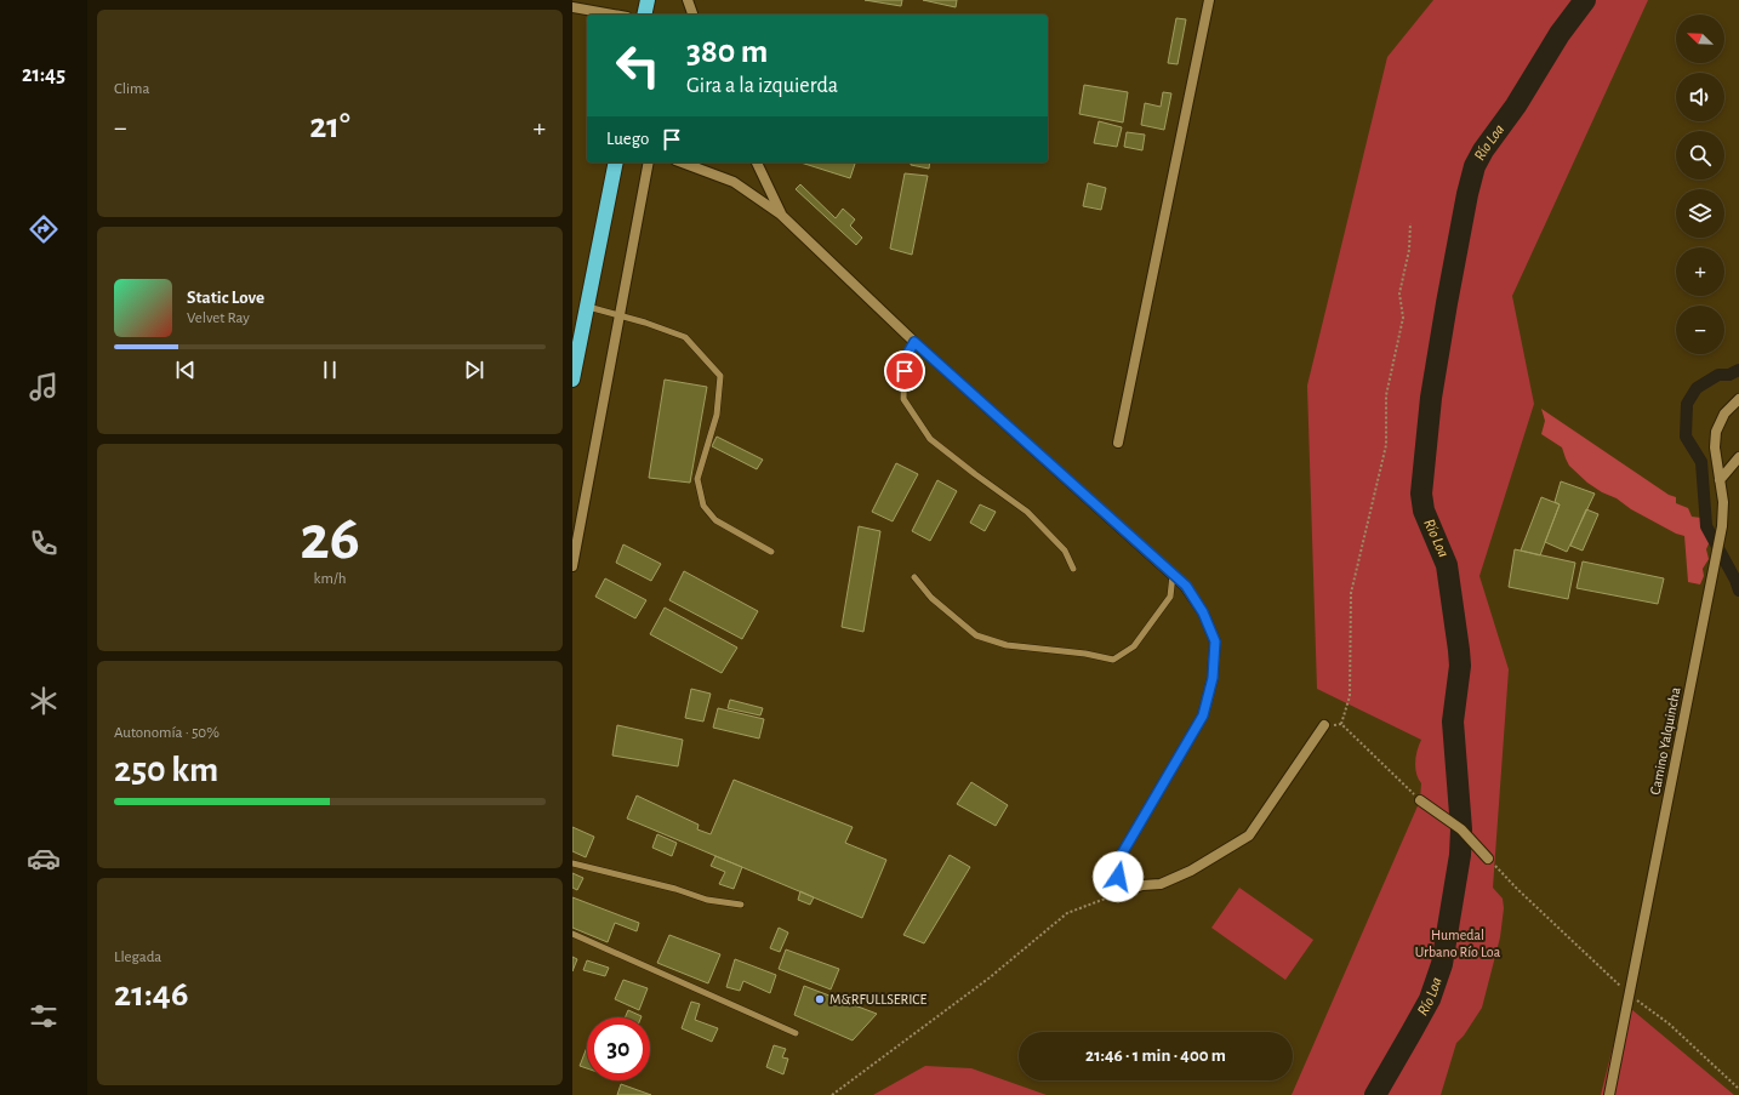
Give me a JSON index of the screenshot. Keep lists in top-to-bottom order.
{
  "streets": {
    "street": ["Camino Yalquincha"]
  },
  "water": ["Río Loa"],
  "parks": ["Humedal Urbano Río Loa"],
  "places": ["M&RFULLSERICE"],
  "north": "top left",
  "page": {
    "tabs": "21:45",
    "tile": [
      "Clima",
      ["26", "km/h"],
      ["Autonomía · 50%", "250 km"],
      ["Llegada", "21:46"]
    ],
    "map_buttons": ["+", "−"],
    "turn": ["380 m", "Gira a la izquierda"],
    "heat": ["−", "21°", "+"],
    "then": "Luego",
    "song": ["Static Love", "Velvet Ray"],
    "limit": "30",
    "trip": "21:46 · 1 min · 400 m"
  }
}
